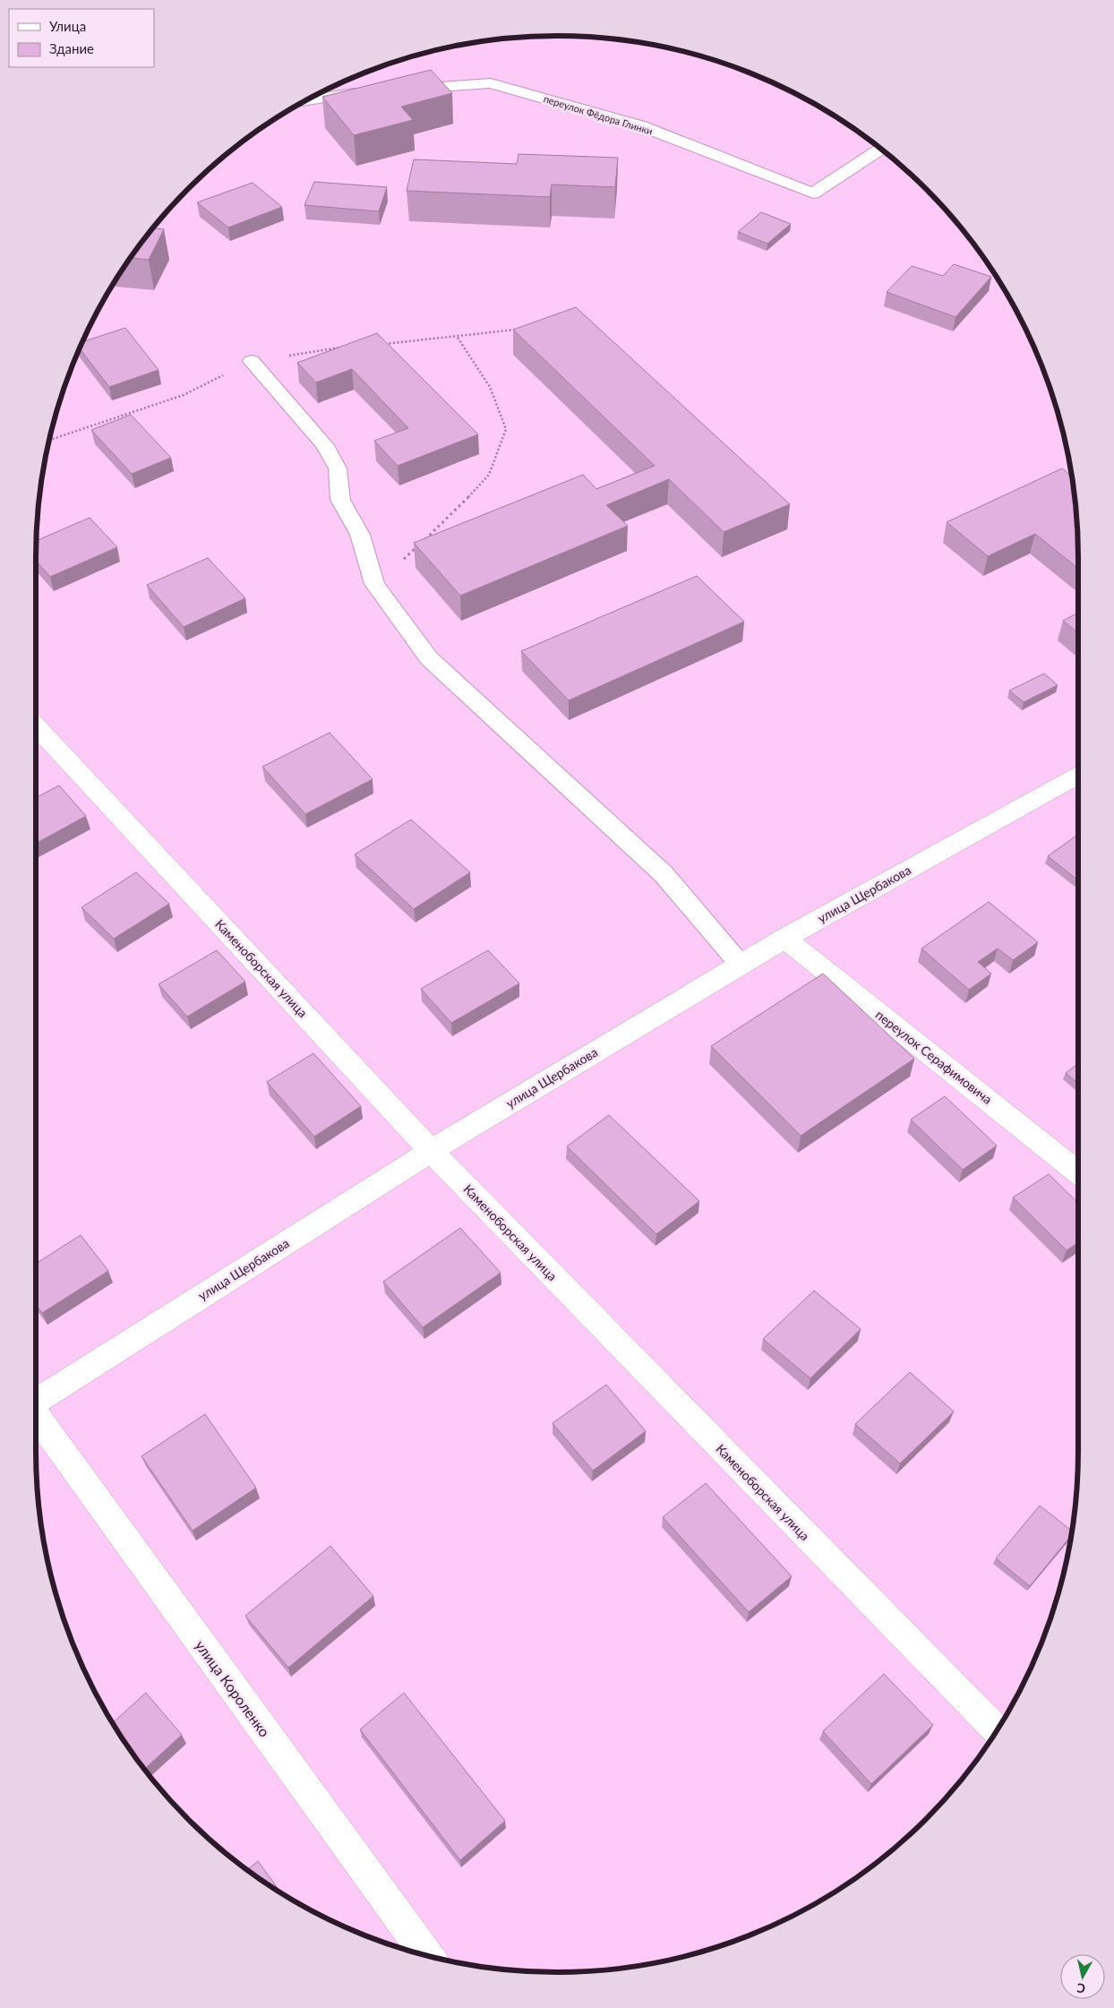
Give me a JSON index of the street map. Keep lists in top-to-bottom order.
{
  "streets": {
    "street": [
      "улица Щербакова",
      "Каменоборская улица",
      "переулок Серафимовича",
      "улица Короленко"
    ],
    "lane": ["переулок Фёдора Глинки"]
  },
  "crossings": [
    ["улица Щербакова", "Каменоборская улица"],
    ["улица Щербакова", "переулок Серафимовича"]
  ],
  "legend": ["Улица", "Здание"],
  "north": "bottom"
}
